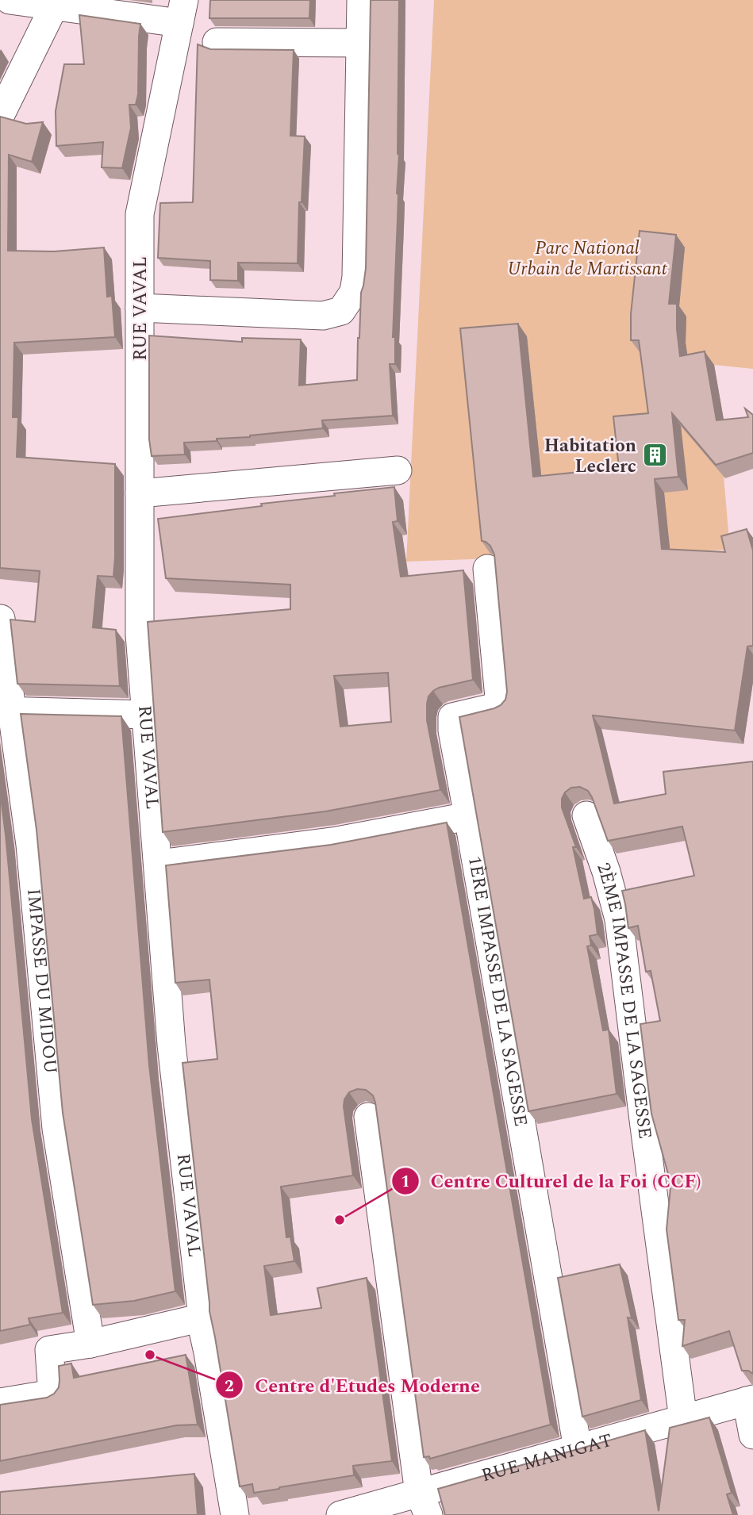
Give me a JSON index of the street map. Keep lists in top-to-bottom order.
{
  "streets": {
    "street": [
      "RUE VAVAL",
      "IMPASSE DU MIDOU",
      "1ÈRE IMPASSE DE LA SAGESSE",
      "2ÈME IMPASSE DE LA SAGESSE",
      "RUE MANIGAT"
    ]
  },
  "crossings": [
    ["1ÈRE IMPASSE DE LA SAGESSE", "RUE MANIGAT"],
    ["2ÈME IMPASSE DE LA SAGESSE", "RUE MANIGAT"]
  ],
  "parks": ["Parc National Urbain de Martissant"],
  "places": {
    "building": ["Habitation Leclerc"],
    "other": ["Centre Culturel de la Foi (CCF)", "Centre d'Etudes Moderne"]
  }
}
